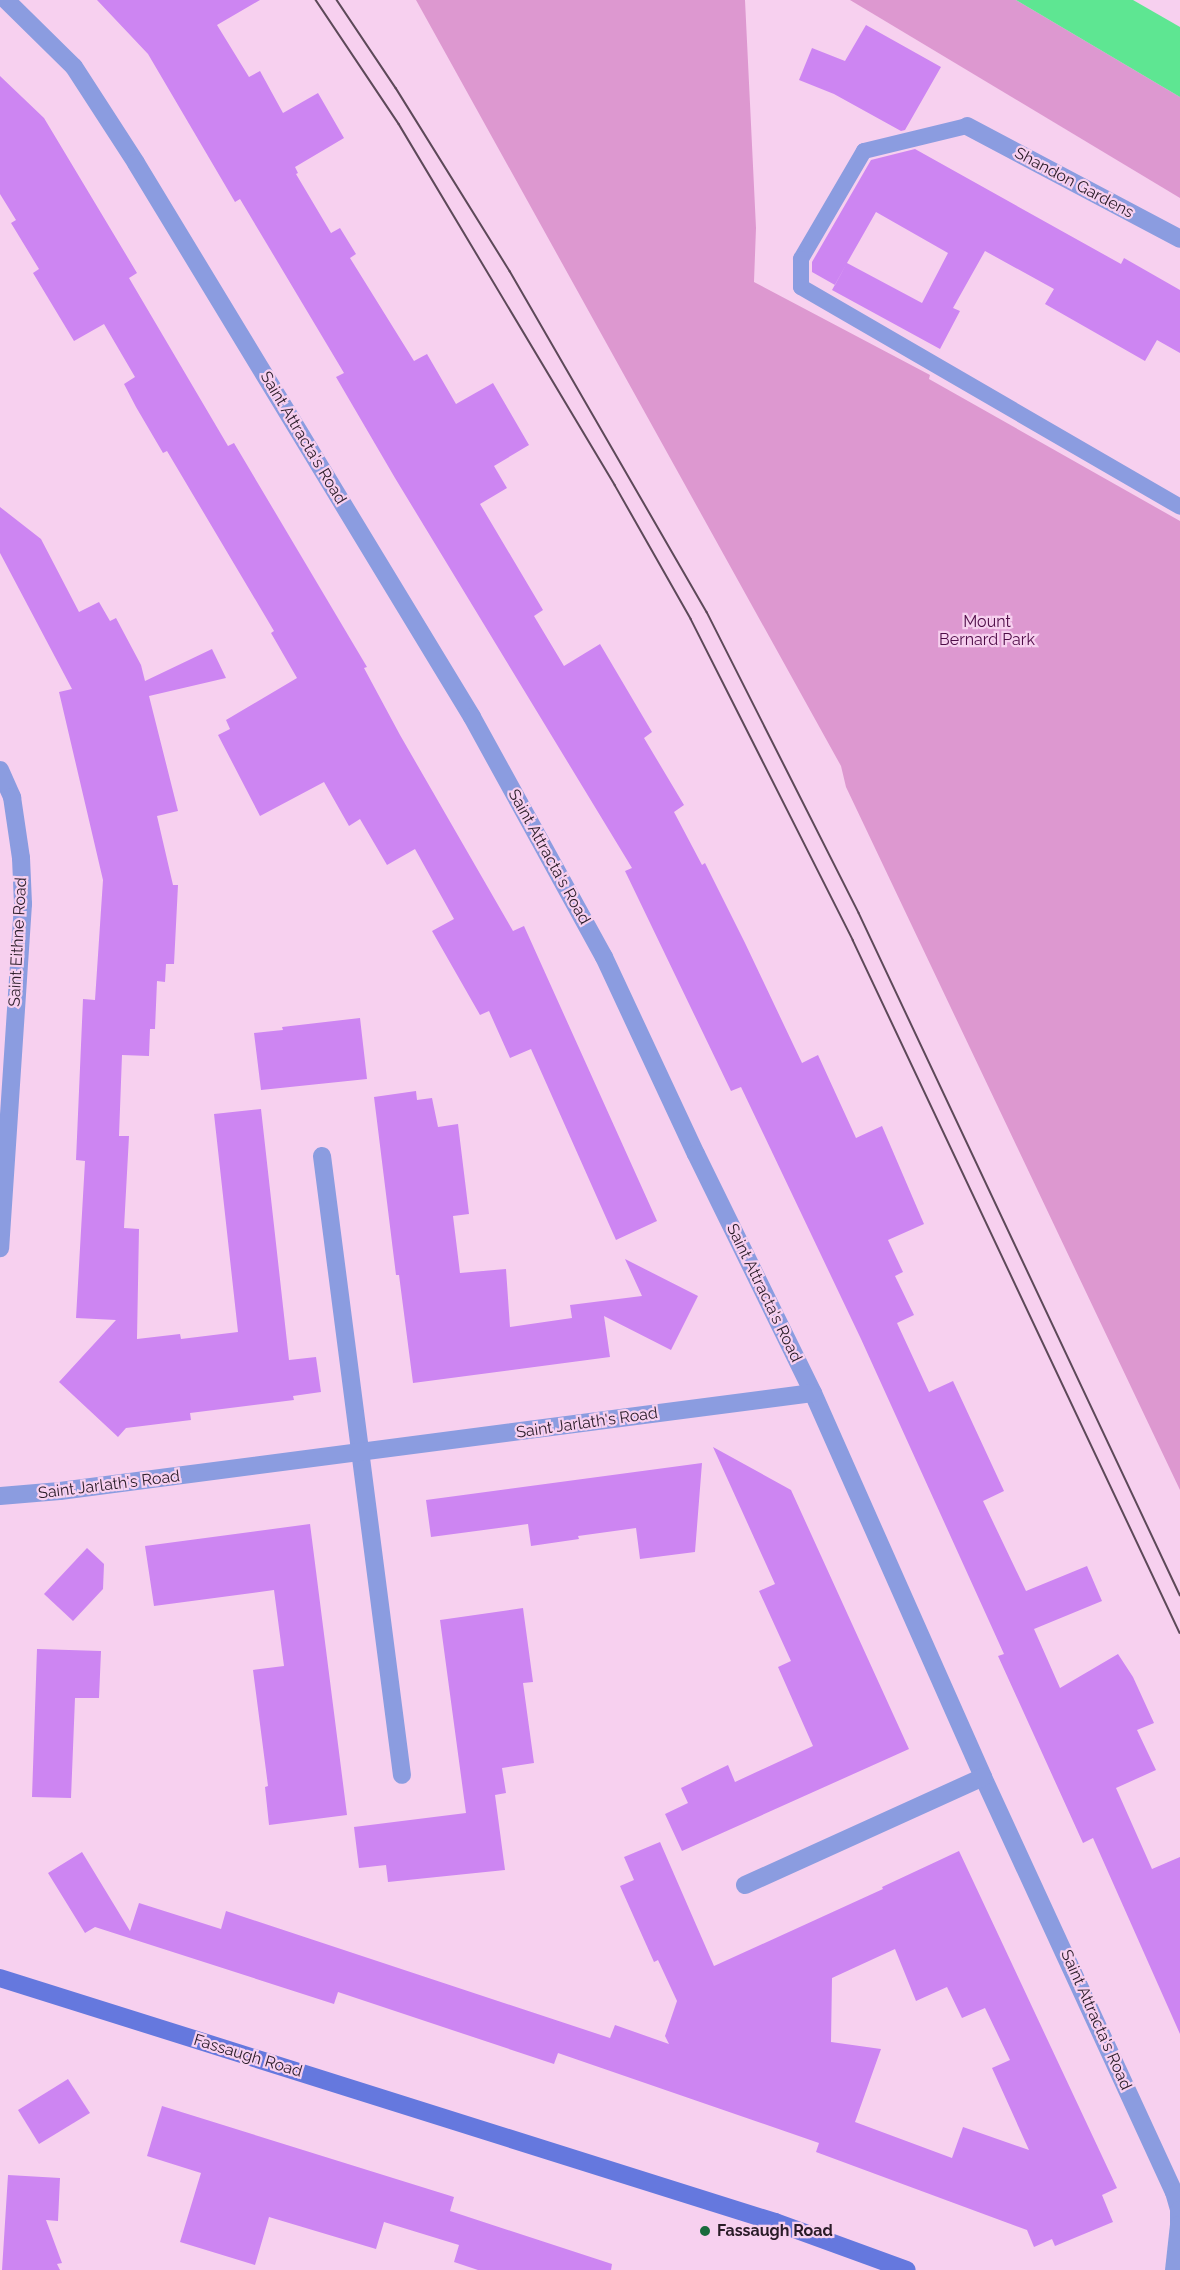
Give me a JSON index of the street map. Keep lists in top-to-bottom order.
{
  "streets": {
    "street": [
      "Shandon Gardens",
      "Saint Attracta's Road",
      "Saint Eithne Road",
      "Saint Jarlath's Road",
      "Fassaugh Road"
    ]
  },
  "crossings": [
    ["Saint Attracta's Road", "Saint Jarlath's Road"]
  ],
  "parks": ["Mount Bernard Park"],
  "places": ["Fassaugh Road"]
}
